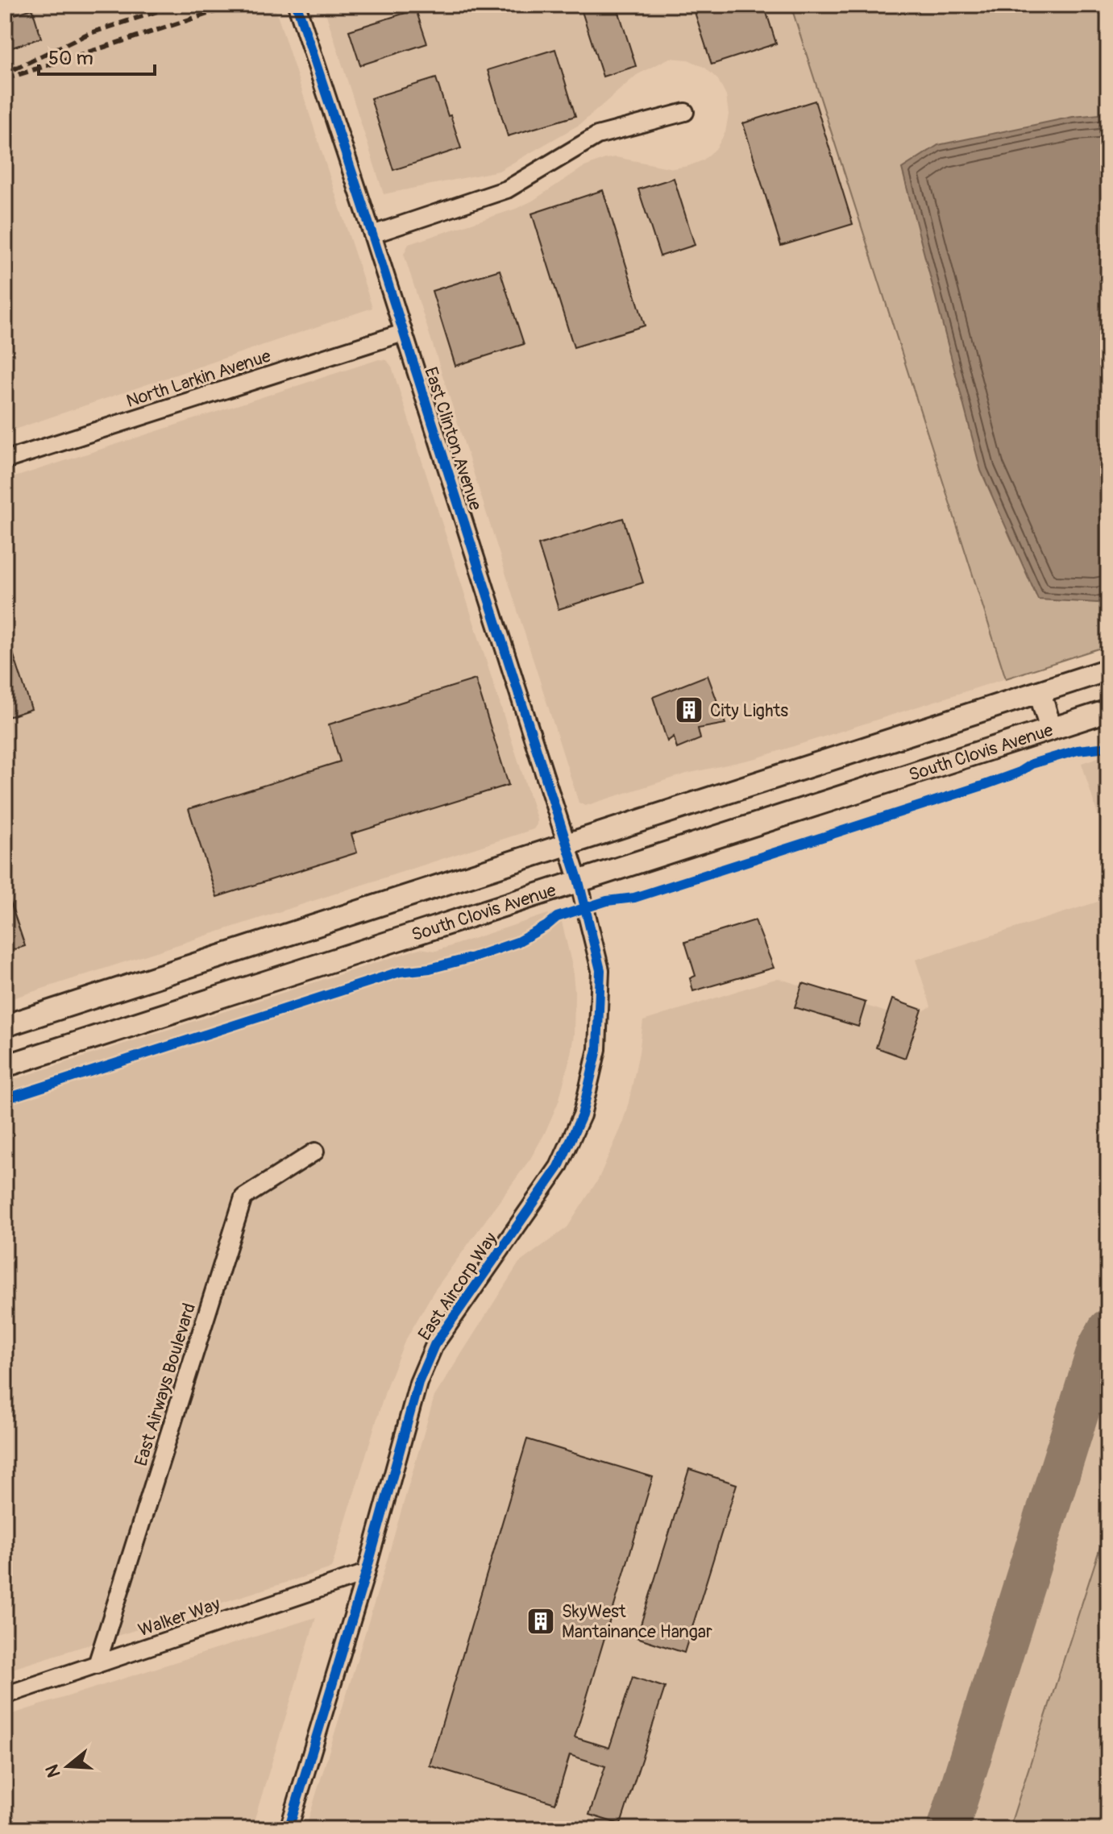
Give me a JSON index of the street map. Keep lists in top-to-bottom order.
{
  "streets": {
    "main road": ["South Clovis Avenue"],
    "street": [
      "North Larkin Avenue",
      "East Clinton Avenue",
      "East Aircorp Way",
      "East Airways Boulevard",
      "Walker Way"
    ]
  },
  "crossings": [
    ["North Larkin Avenue", "East Clinton Avenue"],
    ["East Clinton Avenue", "South Clovis Avenue"],
    ["East Clinton Avenue", "East Aircorp Way"],
    ["South Clovis Avenue", "East Aircorp Way"],
    ["East Aircorp Way", "Walker Way"],
    ["East Airways Boulevard", "Walker Way"]
  ],
  "places": {
    "building": ["City Lights", "SkyWest Mantainance Hangar"]
  },
  "scale_bar": "50 m",
  "north": "left"
}
